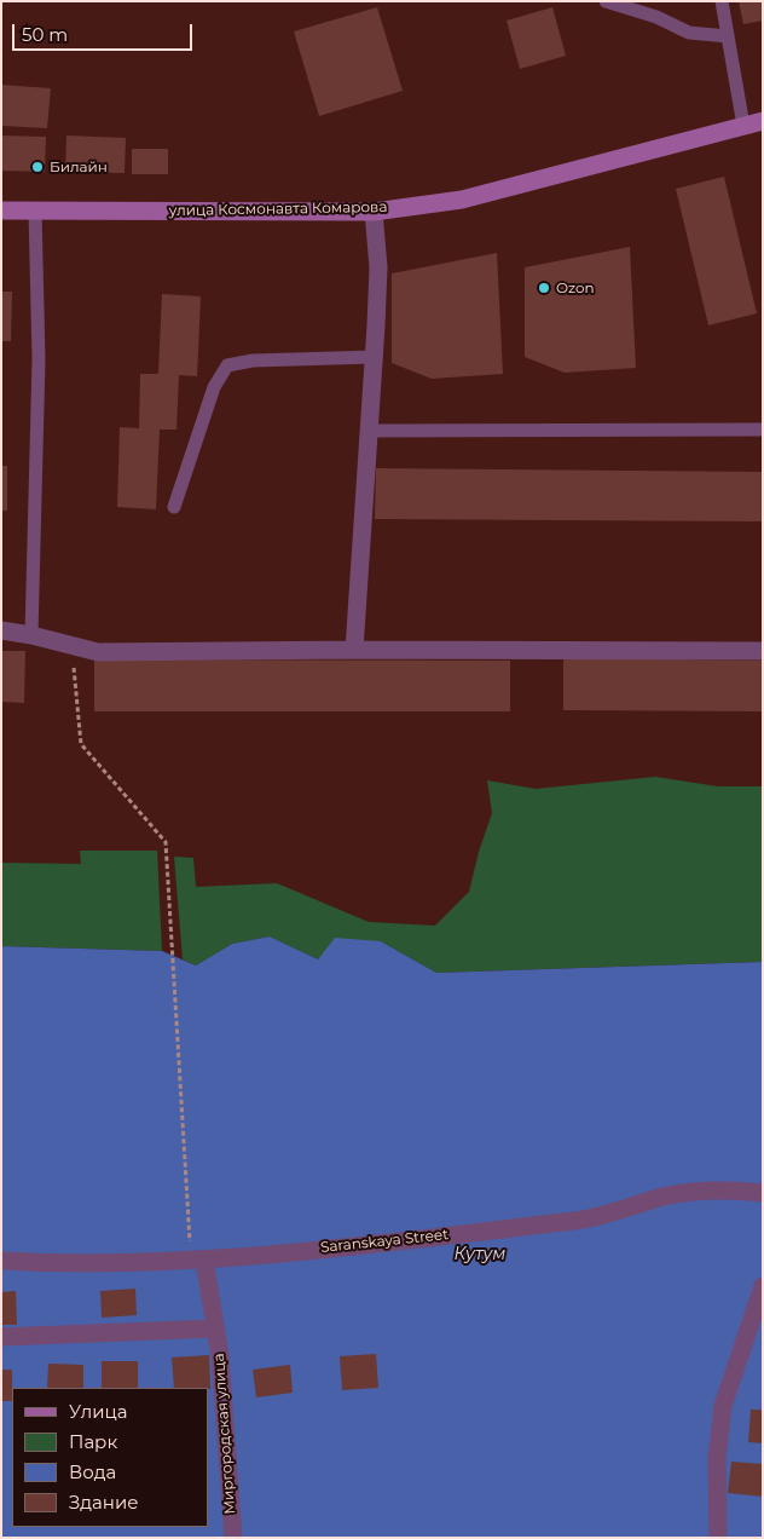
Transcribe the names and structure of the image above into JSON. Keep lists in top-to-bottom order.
{
  "streets": {
    "main road": ["улица Космонавта Комарова"],
    "street": ["Saranskaya Street", "Миргородская улица"]
  },
  "crossings": [
    ["Saranskaya Street", "Миргородская улица"]
  ],
  "water": ["Кутум"],
  "places": ["Билайн", "Ozon"],
  "legend": [
    "Улица",
    "Парк",
    "Вода",
    "Здание"
  ],
  "scale_bar": "50 m"
}
